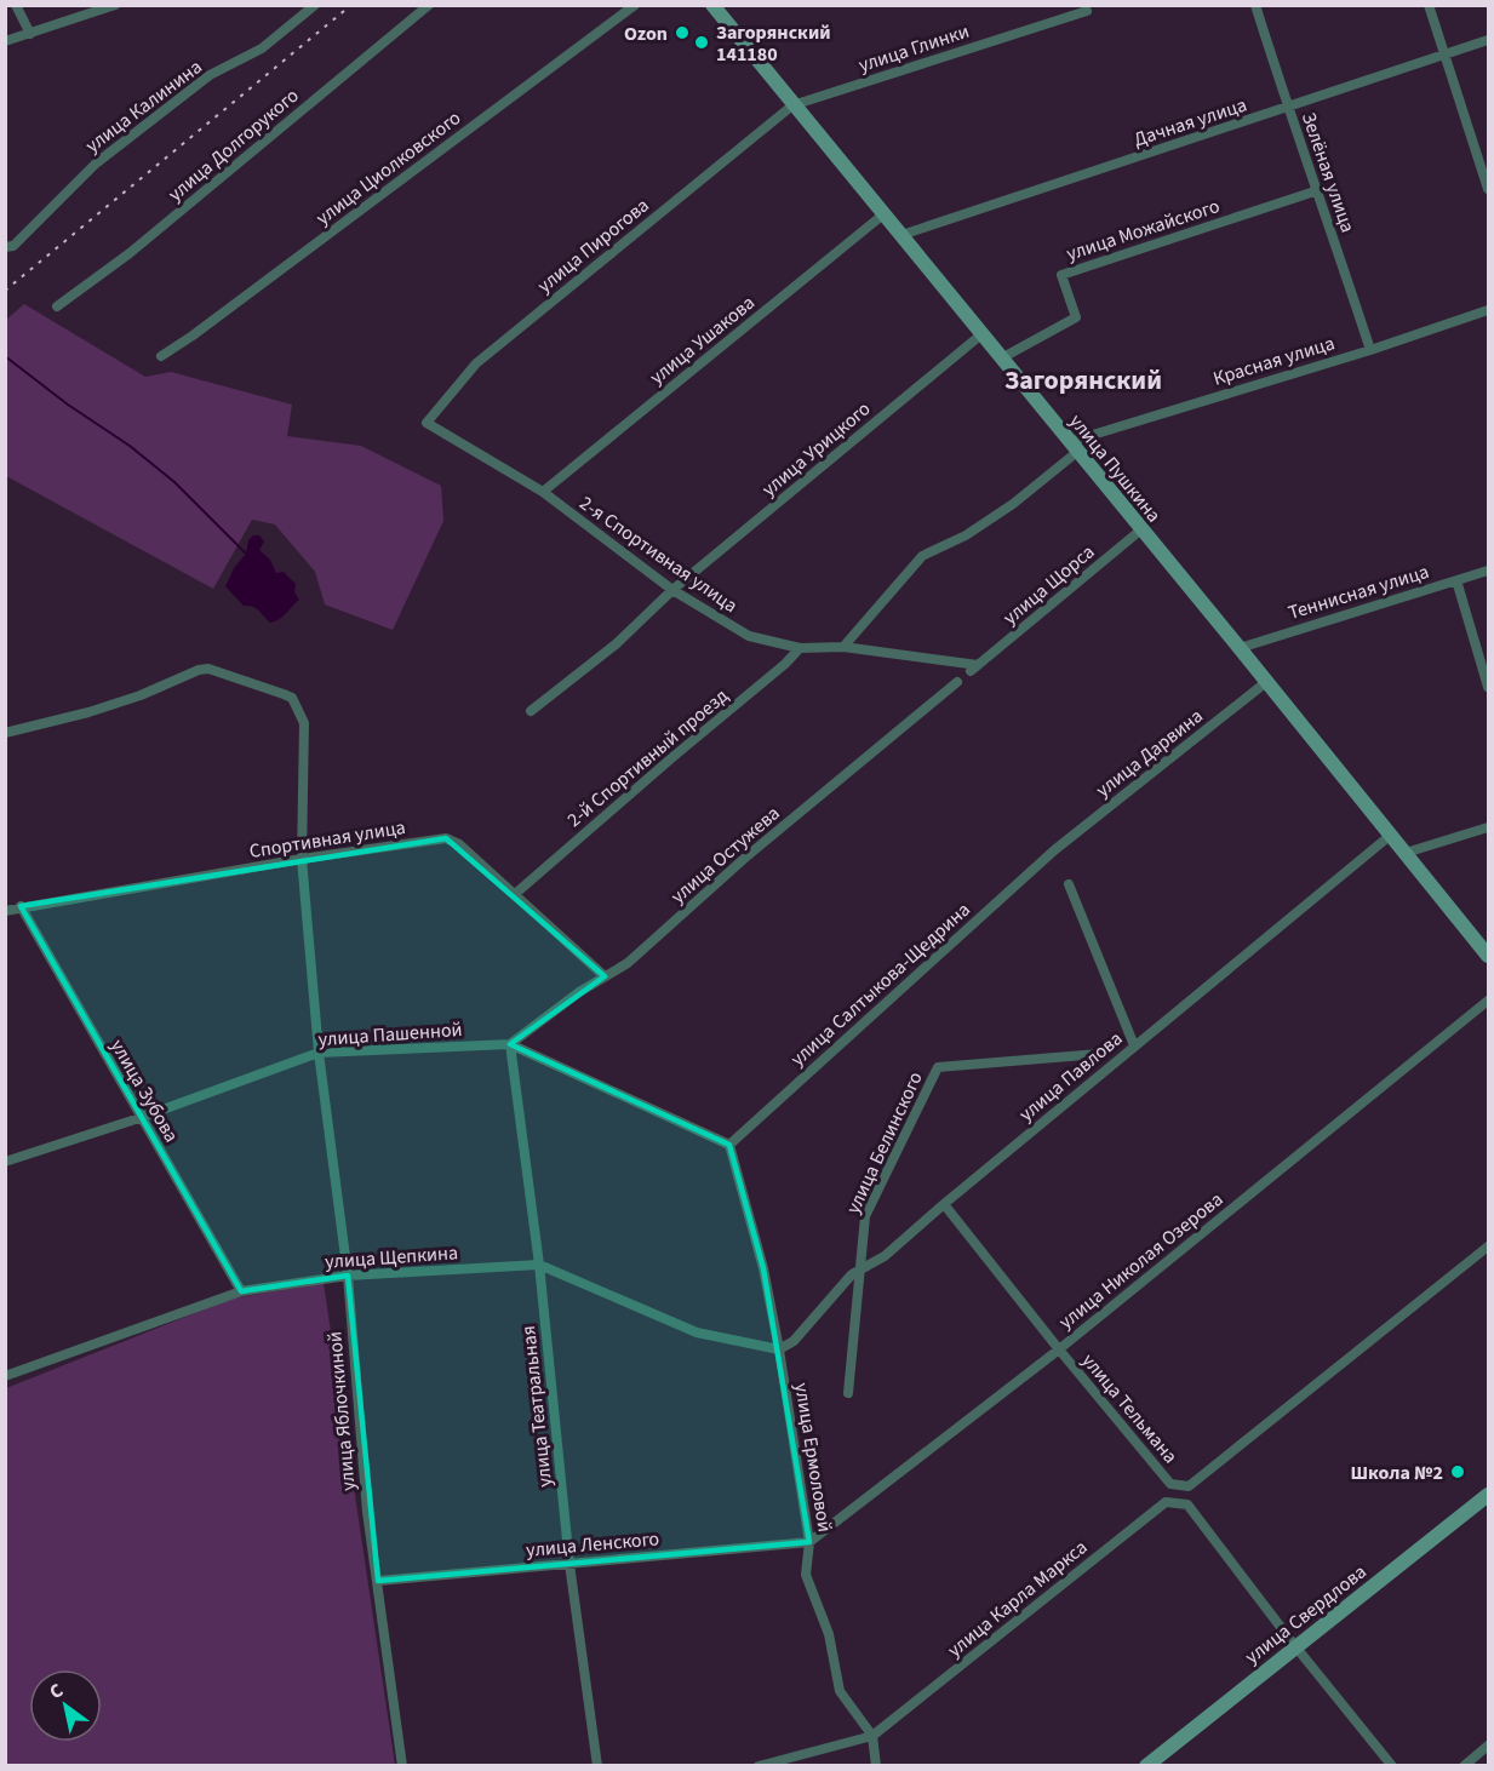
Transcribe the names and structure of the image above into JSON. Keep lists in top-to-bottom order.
{
  "streets": {
    "main road": ["улица Пушкина", "улица Свердлова"],
    "street": [
      "улица Глинки",
      "улица Калинина",
      "Дачная улица",
      "улица Долгорукого",
      "улица Циолковского",
      "Зелёная улица",
      "улица Можайского",
      "улица Пирогова",
      "улица Ушакова",
      "Красная улица",
      "улица Урицкого",
      "2-я Спортивная улица",
      "улица Щорса",
      "Теннисная улица",
      "улица Дарвина",
      "2-й Спортивный проезд",
      "Спортивная улица",
      "улица Остужева",
      "улица Салтыкова-Щедрина",
      "улица Пашенной",
      "улица Павлова",
      "улица Зубова",
      "улица Белинского",
      "улица Щепкина",
      "улица Николая Озерова",
      "улица Театральная",
      "улица Тельмана",
      "улица Яблочкиной",
      "улица Ермоловой",
      "улица Ленского",
      "улица Карла Маркса"
    ]
  },
  "crossings": [
    ["улица Глинки", "улица Пирогова"],
    ["улица Глинки", "улица Пушкина"],
    ["Дачная улица", "Зелёная улица"],
    ["Дачная улица", "улица Пушкина"],
    ["Зелёная улица", "улица Можайского"],
    ["Зелёная улица", "Красная улица"],
    ["улица Можайского", "улица Пушкина"],
    ["улица Пирогова", "улица Пушкина"],
    ["улица Пирогова", "2-я Спортивная улица"],
    ["улица Ушакова", "улица Пушкина"],
    ["улица Ушакова", "2-я Спортивная улица"],
    ["Красная улица", "улица Пушкина"],
    ["улица Урицкого", "улица Пушкина"],
    ["улица Урицкого", "2-я Спортивная улица"],
    ["улица Пушкина", "улица Щорса"],
    ["улица Пушкина", "Теннисная улица"],
    ["улица Пушкина", "улица Дарвина"],
    ["улица Пушкина", "улица Павлова"],
    ["2-я Спортивная улица", "улица Щорса"],
    ["2-я Спортивная улица", "2-й Спортивный проезд"],
    ["улица Дарвина", "улица Салтыкова-Щедрина"],
    ["2-й Спортивный проезд", "Спортивная улица"],
    ["Спортивная улица", "улица Остужева"],
    ["Спортивная улица", "улица Зубова"],
    ["Спортивная улица", "улица Яблочкиной"],
    ["улица Остужева", "улица Пашенной"],
    ["улица Остужева", "улица Театральная"],
    ["улица Салтыкова-Щедрина", "улица Пашенной"],
    ["улица Салтыкова-Щедрина", "улица Ермоловой"],
    ["улица Пашенной", "улица Зубова"],
    ["улица Пашенной", "улица Театральная"],
    ["улица Пашенной", "улица Яблочкиной"],
    ["улица Пашенной", "улица Ермоловой"],
    ["улица Павлова", "улица Белинского"],
    ["улица Павлова", "улица Щепкина"],
    ["улица Павлова", "улица Тельмана"],
    ["улица Павлова", "улица Ермоловой"],
    ["улица Зубова", "улица Щепкина"],
    ["улица Щепкина", "улица Театральная"],
    ["улица Щепкина", "улица Яблочкиной"],
    ["улица Щепкина", "улица Ермоловой"],
    ["улица Николая Озерова", "улица Тельмана"],
    ["улица Николая Озерова", "улица Ермоловой"],
    ["улица Николая Озерова", "улица Ленского"],
    ["улица Театральная", "улица Ленского"],
    ["улица Яблочкиной", "улица Ленского"],
    ["улица Ермоловой", "улица Ленского"],
    ["улица Ермоловой", "улица Карла Маркса"],
    ["улица Карла Маркса", "улица Свердлова"]
  ],
  "districts": ["Загорянский"],
  "places": ["Ozon", "Загорянский 141180", "Школа №2"],
  "north": "top left"
}
